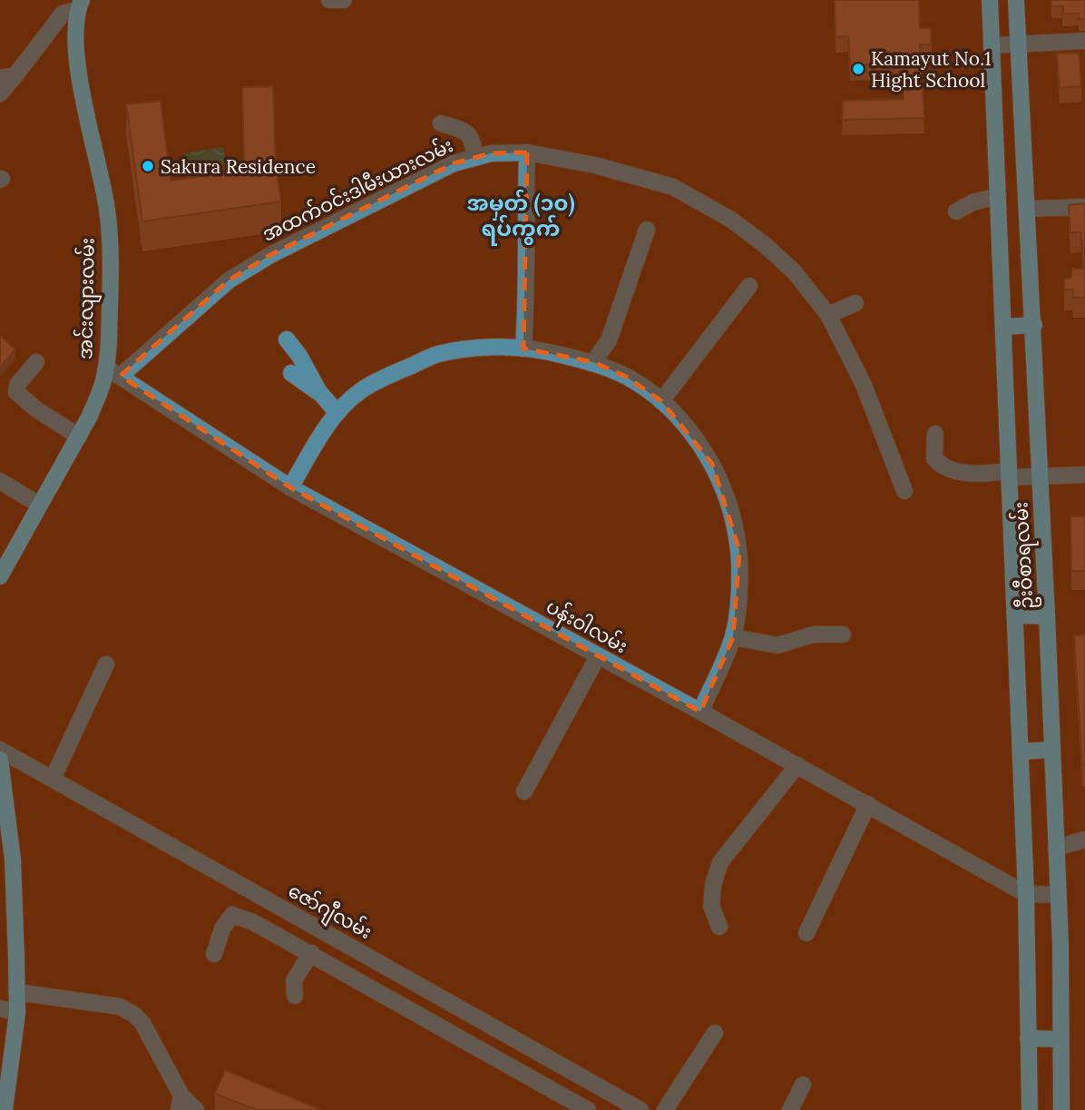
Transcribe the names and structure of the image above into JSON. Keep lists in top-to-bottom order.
{
  "streets": {
    "main road": ["အင်းလျားလမ်း", "ဦးဝီစာရလမ်း"],
    "street": ["အထက်ဝင်းဒါမီးယားလမ်း", "ပန်းဝါလမ်း", "ဇော်ဂျီလမ်း"]
  },
  "crossings": [
    ["အထက်ဝင်းဒါမီးယားလမ်း", "ပန်းဝါလမ်း"],
    ["အင်းလျားလမ်း", "ပန်းဝါလမ်း"],
    ["ဦးဝီစာရလမ်း", "ပန်းဝါလမ်း"]
  ],
  "districts": ["အမှတ် (၁၀) ရပ်ကွက်"],
  "places": ["Kamayut No.1 Hight School", "Sakura Residence"]
}
